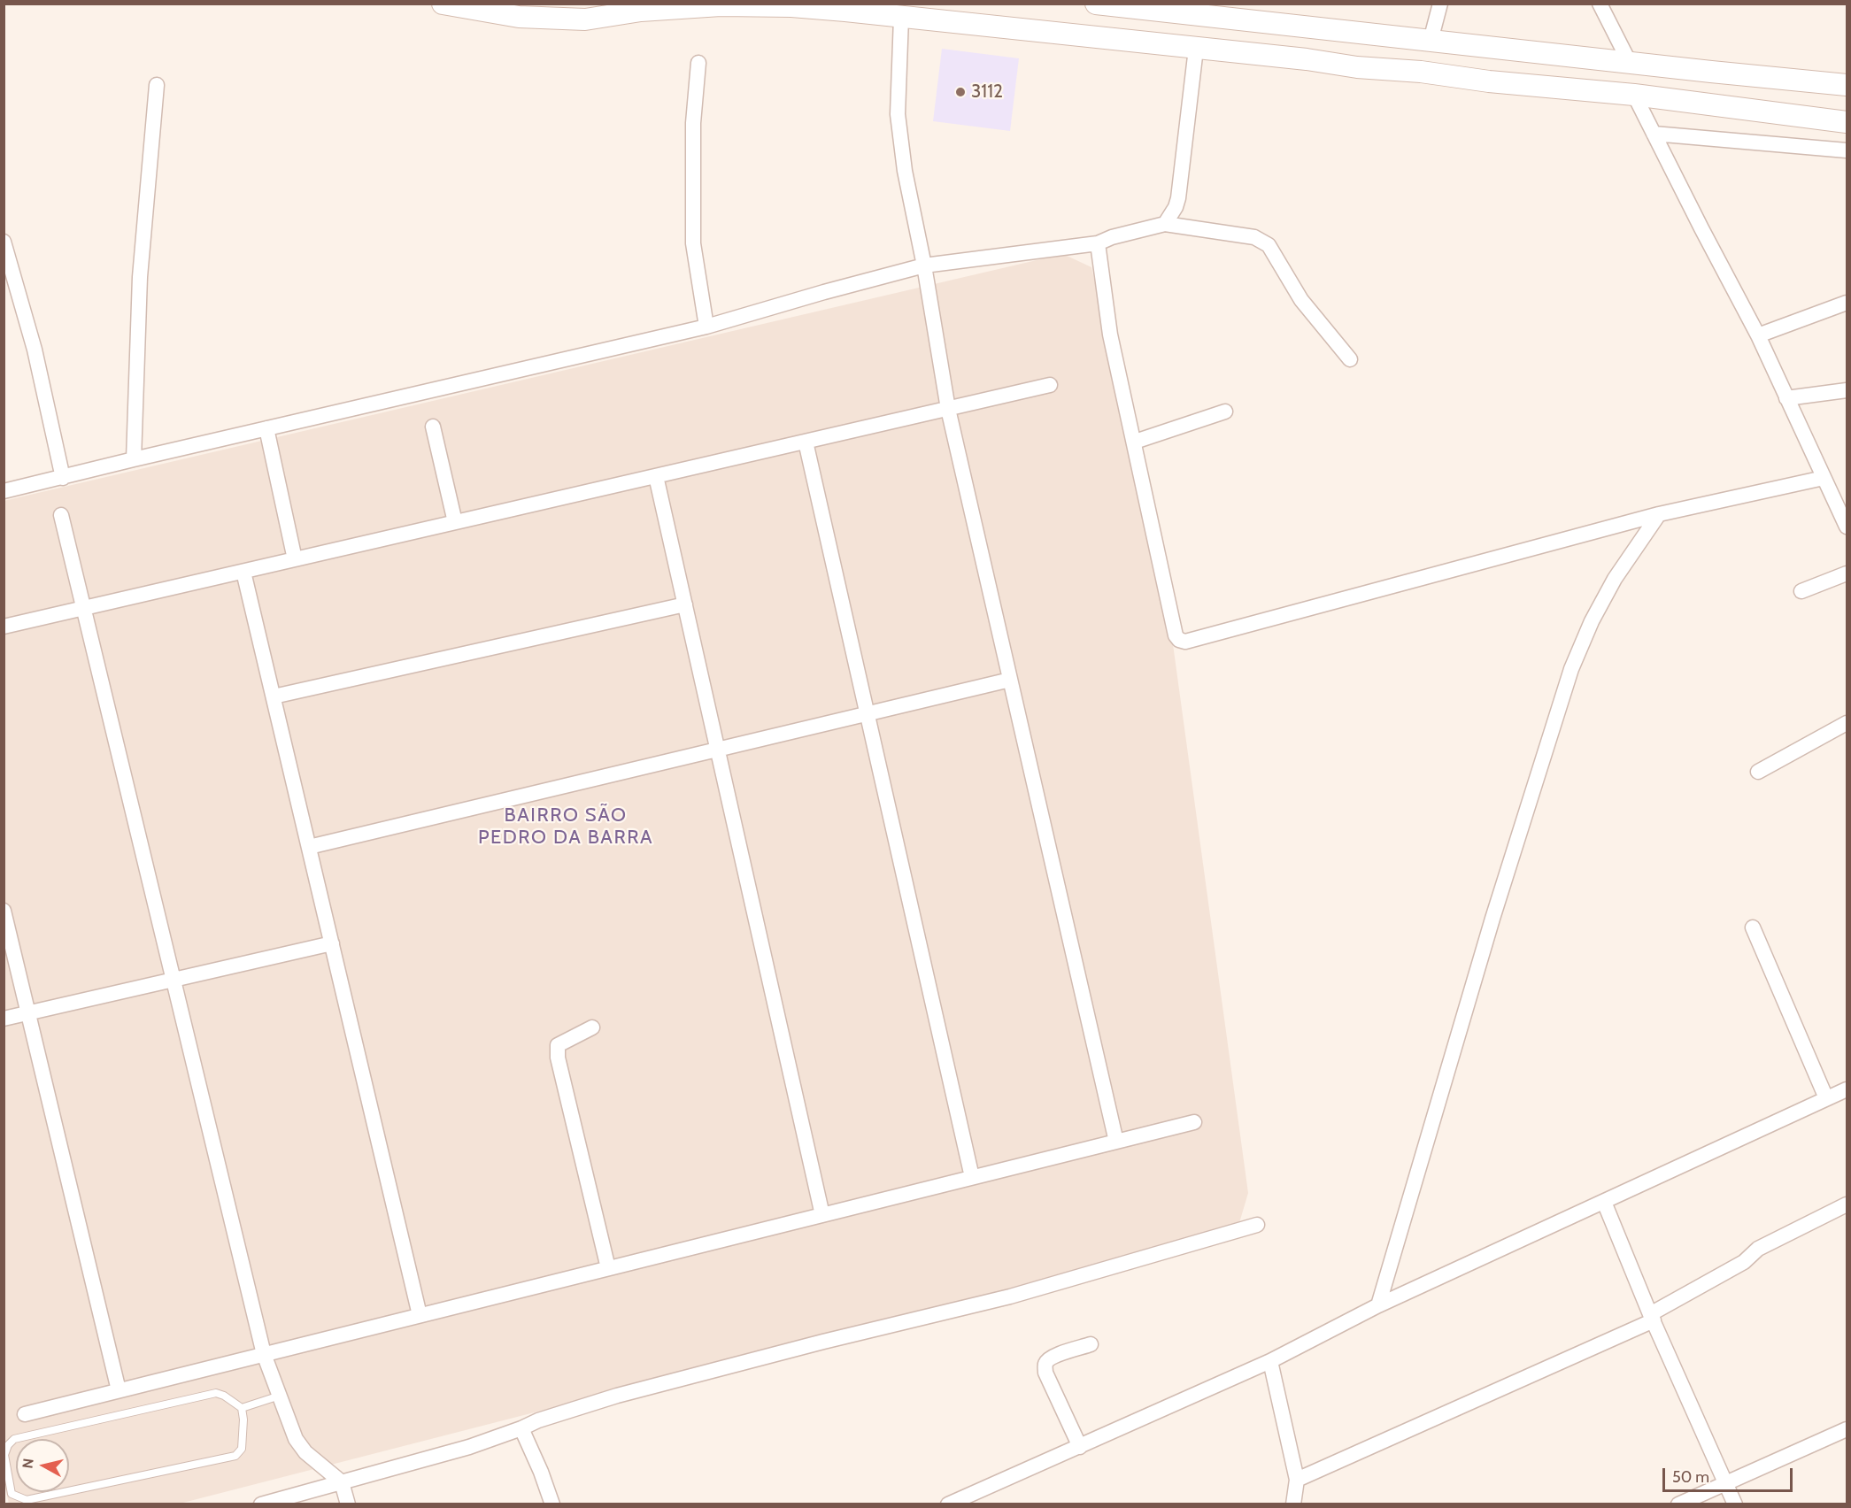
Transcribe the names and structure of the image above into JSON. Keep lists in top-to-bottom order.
{
  "districts": ["BAIRRO SÃO PEDRO DA BARRA"],
  "places": ["3112"],
  "scale_bar": "50 m",
  "north": "left"
}
